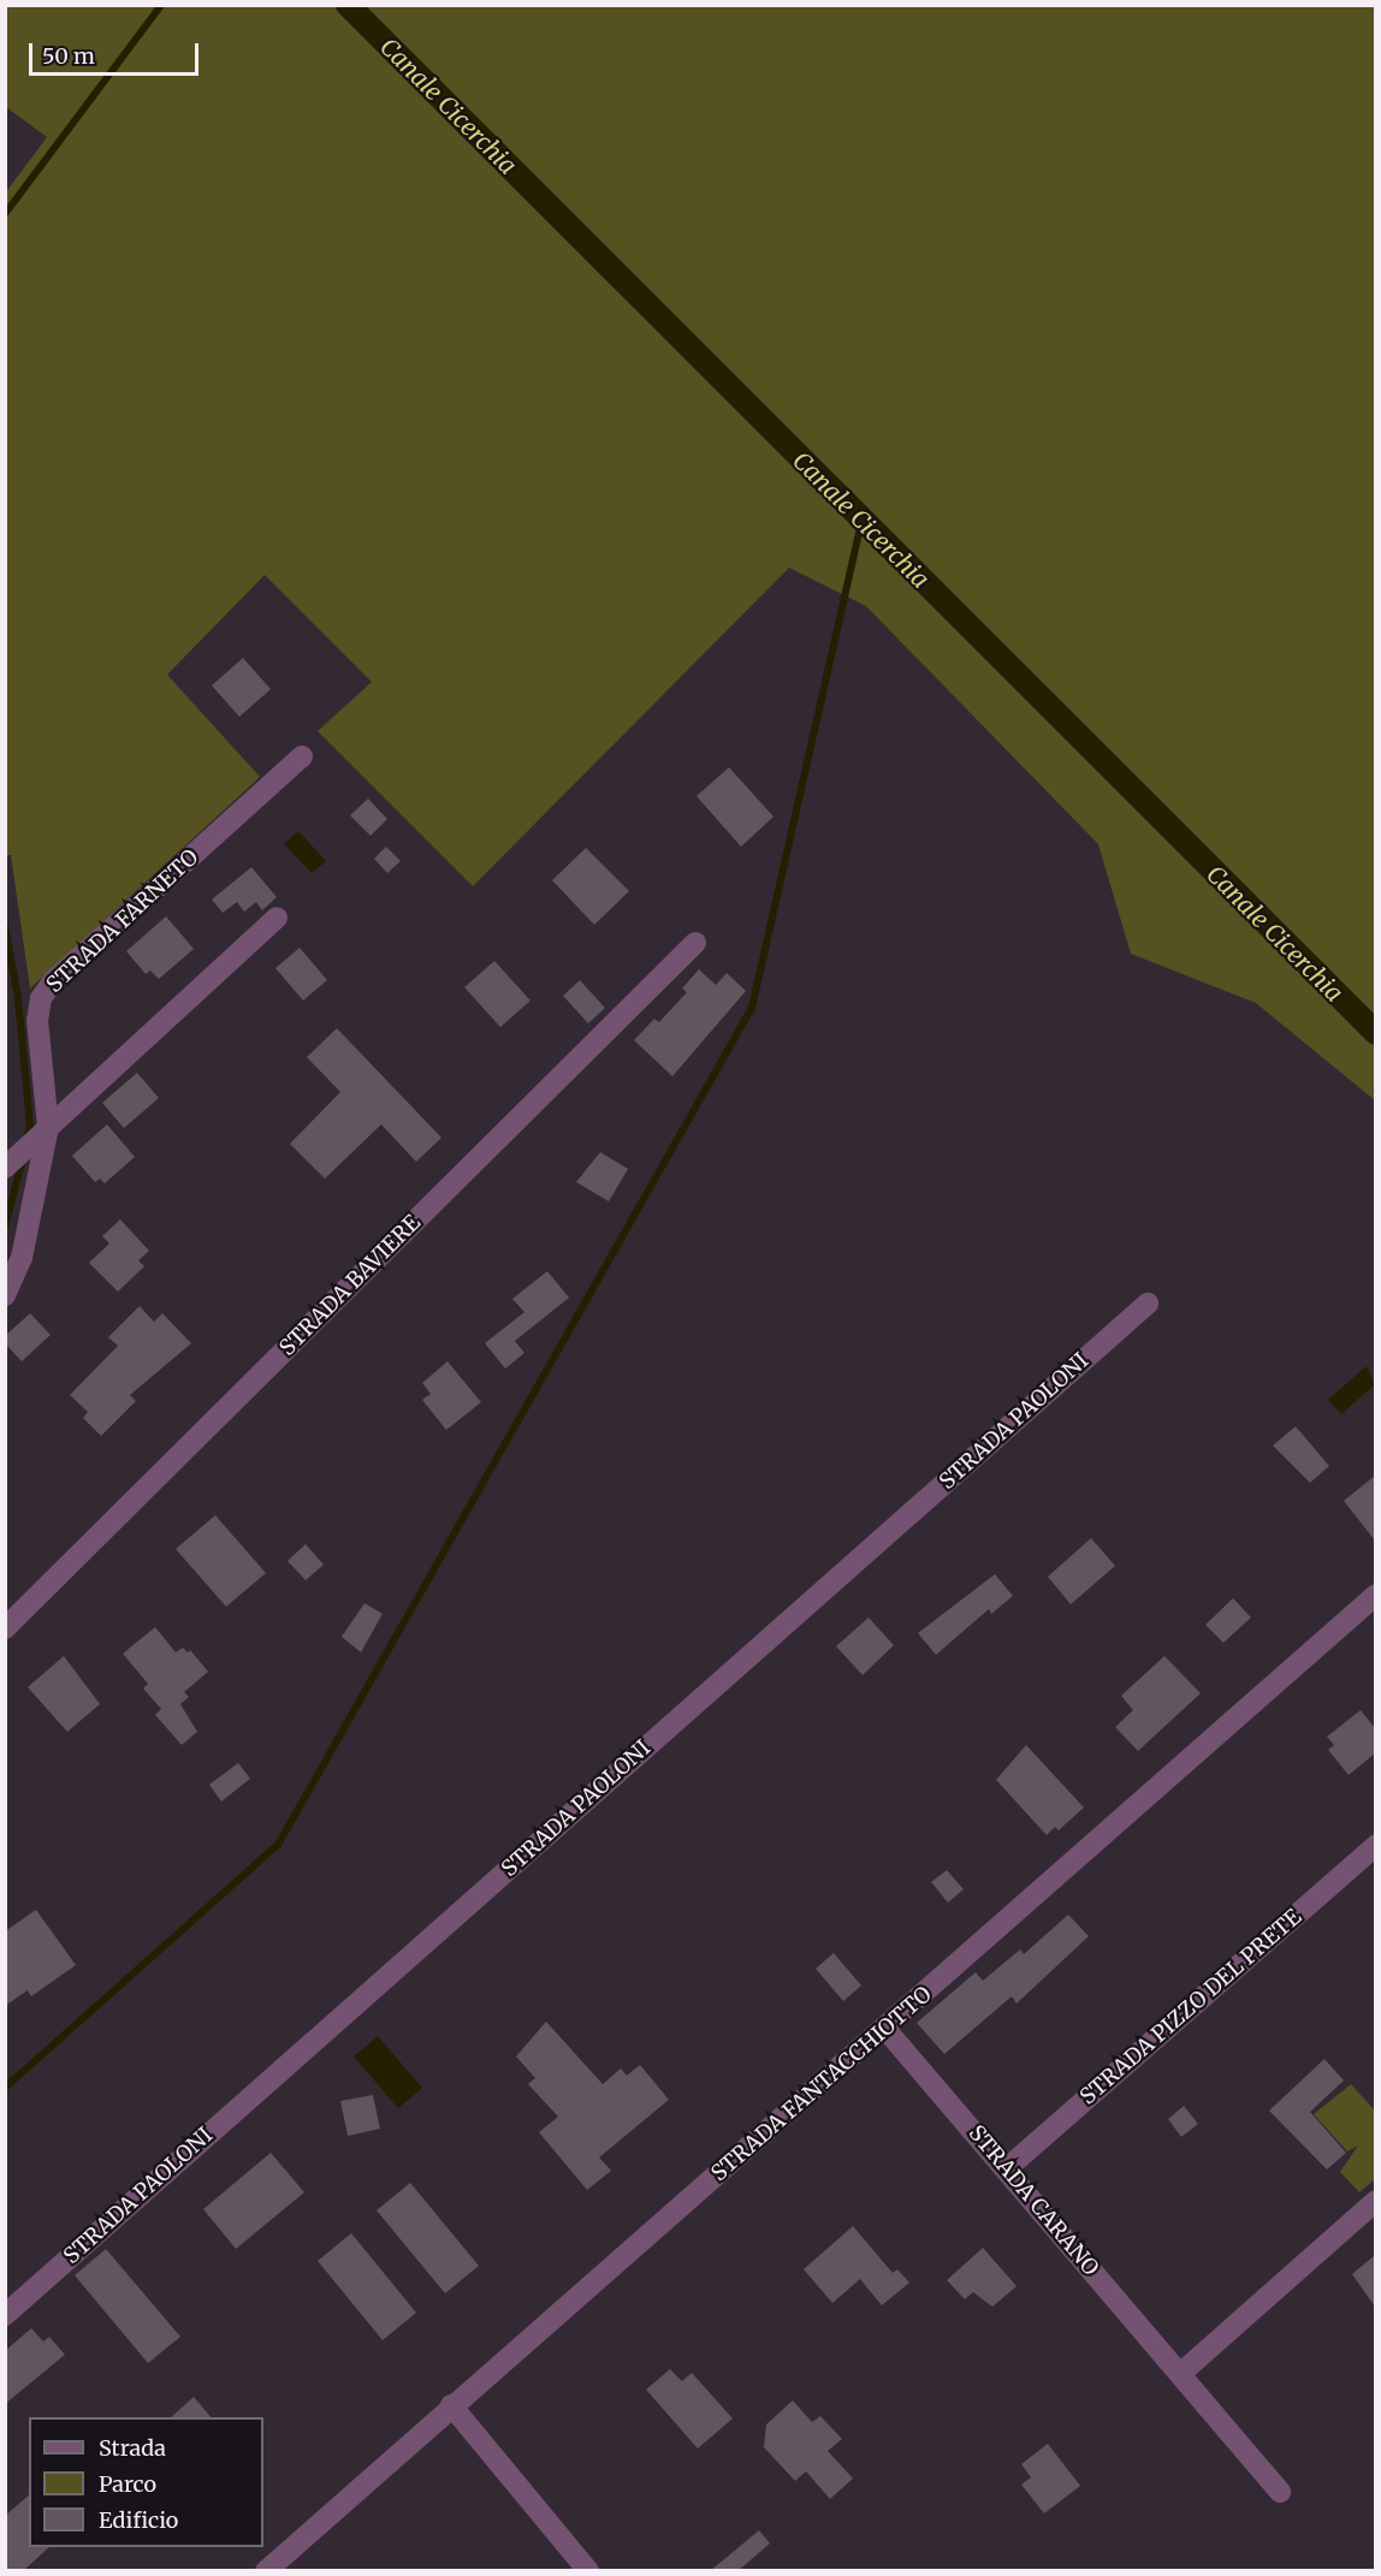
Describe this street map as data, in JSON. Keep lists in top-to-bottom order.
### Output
{
  "streets": {
    "street": [
      "STRADA FARNETO",
      "STRADA BAVIERE",
      "STRADA PAOLONI",
      "STRADA PIZZO DEL PRETE",
      "STRADA FANTACCHIOTTO",
      "STRADA CARANO"
    ]
  },
  "crossings": [
    ["STRADA PIZZO DEL PRETE", "STRADA CARANO"],
    ["STRADA FANTACCHIOTTO", "STRADA CARANO"]
  ],
  "water": ["Canale Cicerchia"],
  "legend": ["Strada", "Parco", "Edificio"],
  "scale_bar": "50 m"
}
